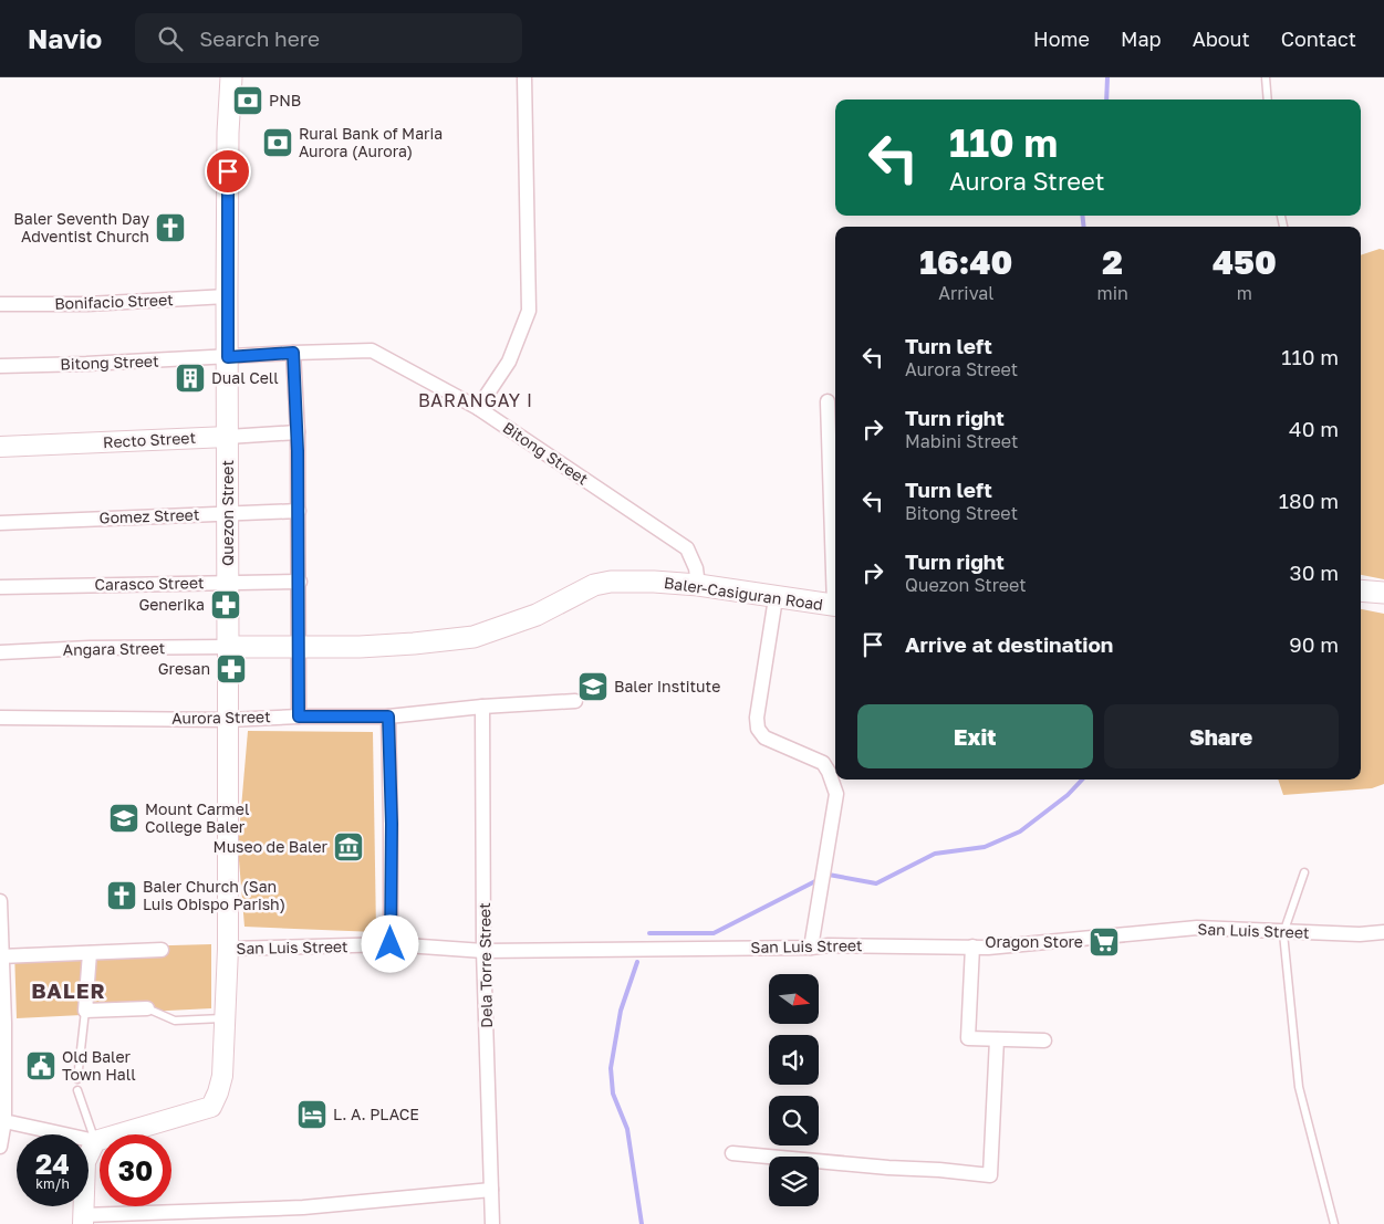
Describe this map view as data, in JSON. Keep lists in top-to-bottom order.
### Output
{
  "streets": {
    "main road": ["Quezon Street", "Baler-Casiguran Road"],
    "street": [
      "Bonifacio Street",
      "Bitong Street",
      "Recto Street",
      "Gomez Street",
      "Carasco Street",
      "Angara Street",
      "Aurora Street",
      "San Luis Street",
      "Dela Torre Street"
    ]
  },
  "crossings": [
    ["Bonifacio Street", "Quezon Street"],
    ["Bitong Street", "Quezon Street"],
    ["Bitong Street", "Baler-Casiguran Road"],
    ["Recto Street", "Quezon Street"],
    ["Quezon Street", "Gomez Street"],
    ["Quezon Street", "Carasco Street"],
    ["Quezon Street", "Baler-Casiguran Road"],
    ["Quezon Street", "Angara Street"],
    ["Quezon Street", "Aurora Street"],
    ["Quezon Street", "San Luis Street"],
    ["Baler-Casiguran Road", "Angara Street"],
    ["Aurora Street", "Dela Torre Street"],
    ["San Luis Street", "Dela Torre Street"]
  ],
  "districts": ["BARANGAY I", "BALER"],
  "places": {
    "bank": ["PNB", "Rural Bank of Maria Aurora (Aurora)"],
    "church": ["Baler Seventh Day Adventist Church", "Baler Church (San Luis Obispo Parish)"],
    "building": ["Dual Cell"],
    "pharmacy": ["Generika", "Gresan"],
    "school or university": ["Baler Institute", "Mount Carmel College Baler"],
    "museum": ["Museo de Baler"],
    "supermarket": ["Oragon Store"],
    "public building": ["Old Baler Town Hall"],
    "hotel": ["L. A. PLACE"]
  },
  "north": "right",
  "page": {
    "header": "Navio",
    "search": "Search here",
    "nav": [
      "Home",
      "Map",
      "About",
      "Contact"
    ],
    "turn": ["110 m", "Aurora Street"],
    "eta": [
      "16:40",
      "Arrival",
      "2",
      "min",
      "450",
      "m"
    ],
    "list": [
      {
        "name": "Turn left",
        "note": "Aurora Street",
        "value": "110 m"
      },
      {
        "name": "Turn right",
        "note": "Mabini Street",
        "value": "40 m"
      },
      {
        "name": "Turn left",
        "note": "Bitong Street",
        "value": "180 m"
      },
      {
        "name": "Turn right",
        "note": "Quezon Street",
        "value": "30 m"
      },
      {
        "name": "Arrive at destination",
        "value": "90 m"
      }
    ],
    "buttons": ["Exit", "Share"],
    "speed": "24 km/h",
    "limit": "30"
  }
}
